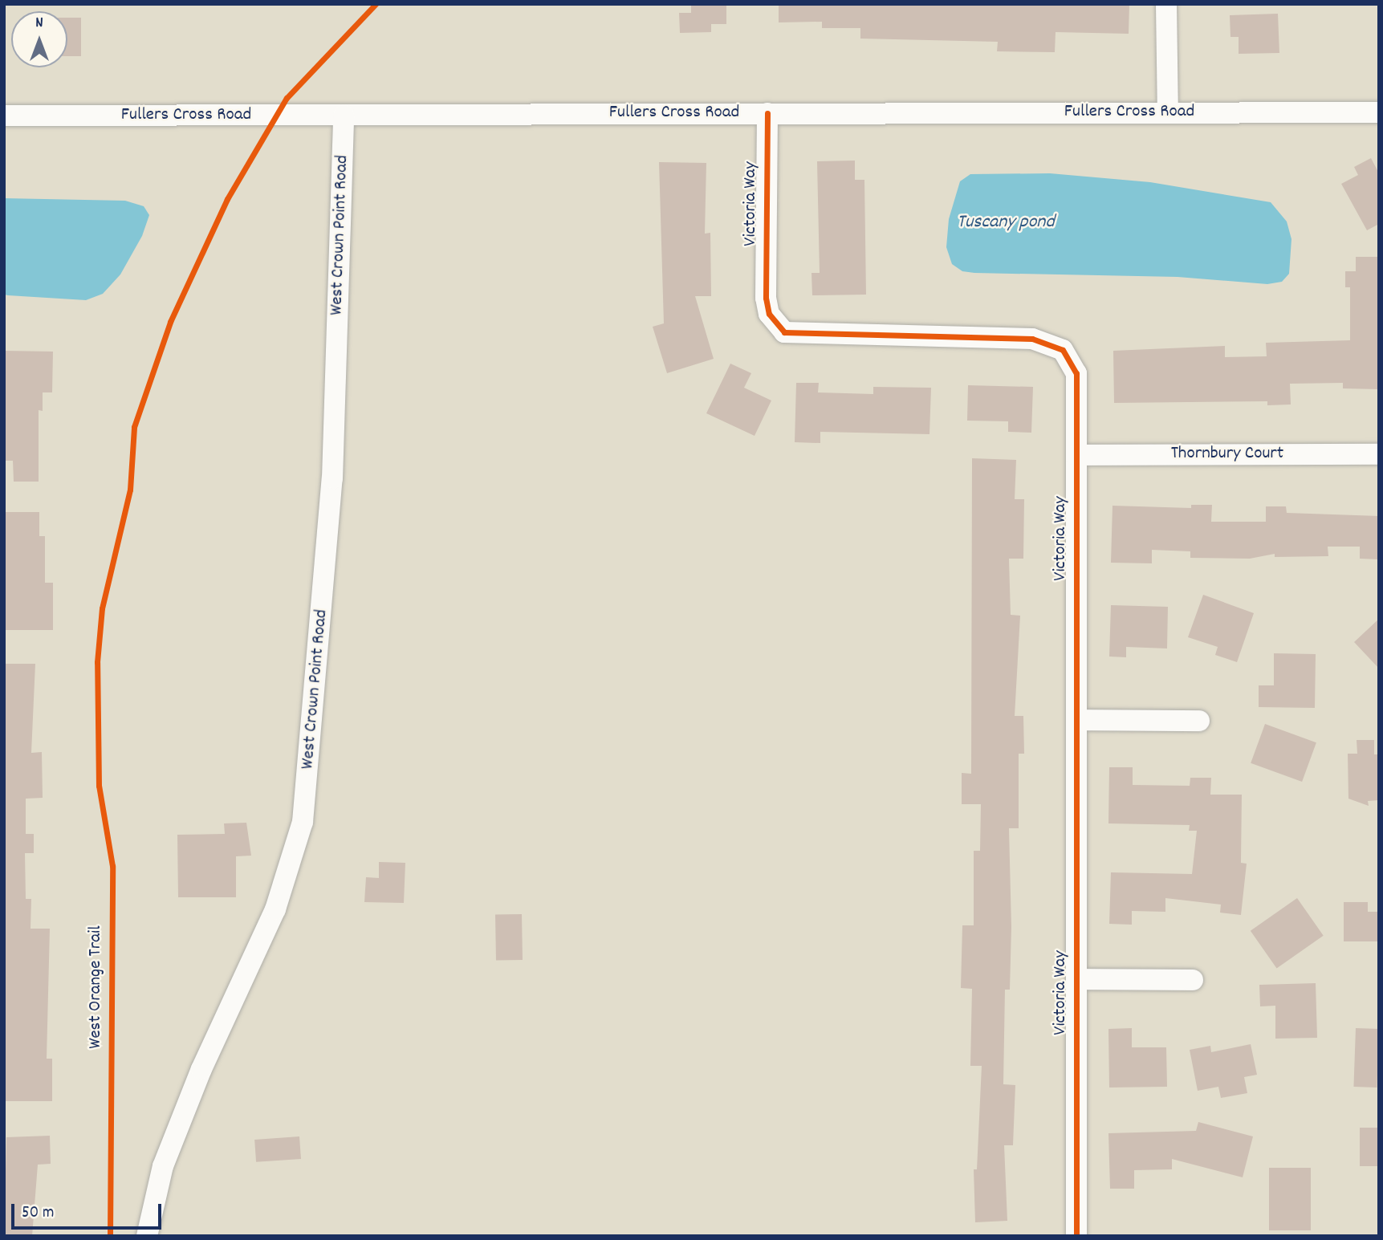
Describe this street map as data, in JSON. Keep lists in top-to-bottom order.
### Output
{
  "streets": {
    "street": [
      "Fullers Cross Road",
      "Victoria Way",
      "West Crown Point Road",
      "Thornbury Court"
    ],
    "cycle path": ["West Orange Trail"]
  },
  "crossings": [
    ["Fullers Cross Road", "Victoria Way"],
    ["Fullers Cross Road", "West Crown Point Road"],
    ["Victoria Way", "Thornbury Court"]
  ],
  "water": ["Tuscany pond"],
  "scale_bar": "50 m",
  "north": "top"
}
